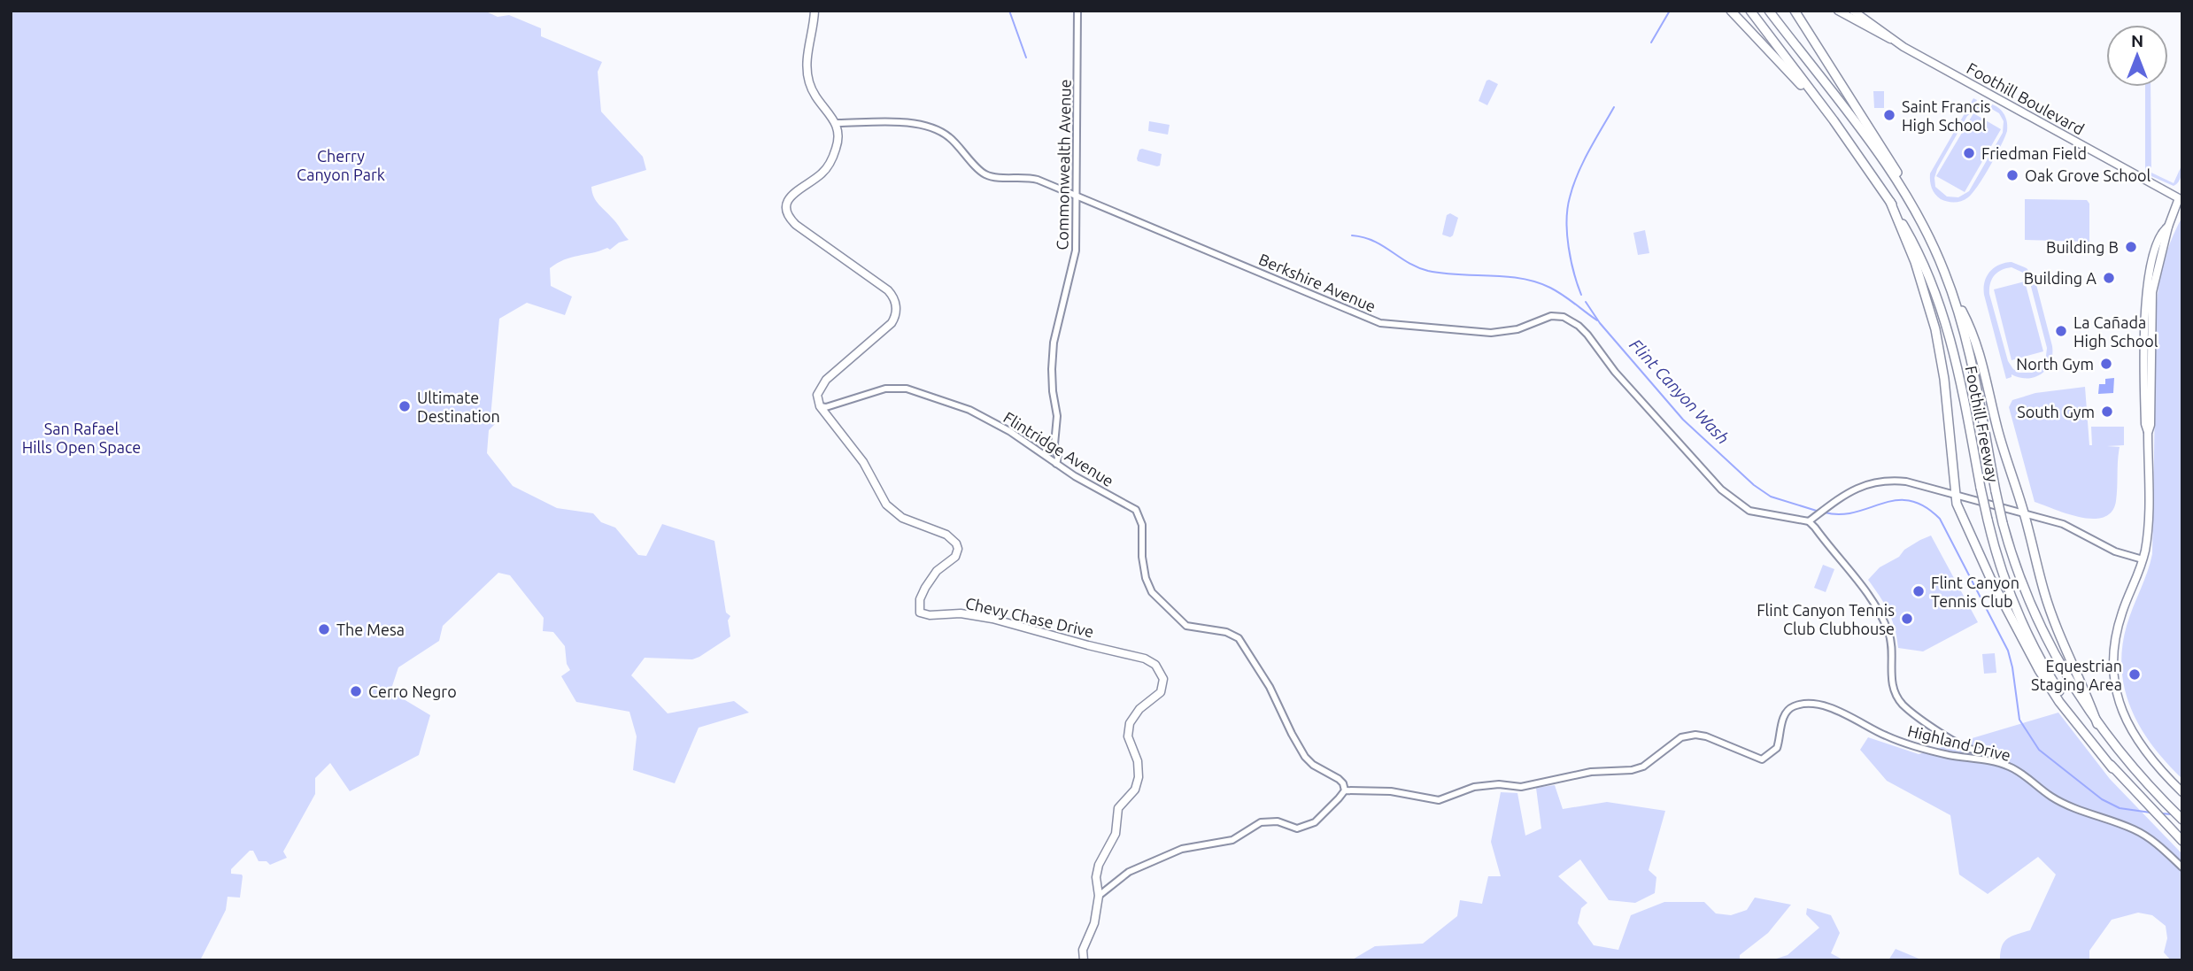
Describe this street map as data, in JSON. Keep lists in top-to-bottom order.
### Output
{
  "streets": {
    "highway": ["Foothill Freeway"],
    "main road": ["Foothill Boulevard", "Chevy Chase Drive"],
    "street": [
      "Commonwealth Avenue",
      "Berkshire Avenue",
      "Flintridge Avenue",
      "Highland Drive"
    ]
  },
  "crossings": [
    ["Commonwealth Avenue", "Berkshire Avenue"],
    ["Commonwealth Avenue", "Flintridge Avenue"],
    ["Flintridge Avenue", "Chevy Chase Drive"],
    ["Flintridge Avenue", "Highland Drive"]
  ],
  "water": ["Flint Canyon Wash"],
  "parks": ["Cherry Canyon Park", "San Rafael Hills Open Space"],
  "places": [
    "Saint Francis High School",
    "Friedman Field",
    "Oak Grove School",
    "Building B",
    "Building A",
    "La Cañada High School",
    "North Gym",
    "Ultimate Destination",
    "South Gym",
    "Flint Canyon Tennis Club",
    "Flint Canyon Tennis Club Clubhouse",
    "The Mesa",
    "Equestrian Staging Area",
    "Cerro Negro"
  ],
  "north": "top"
}
